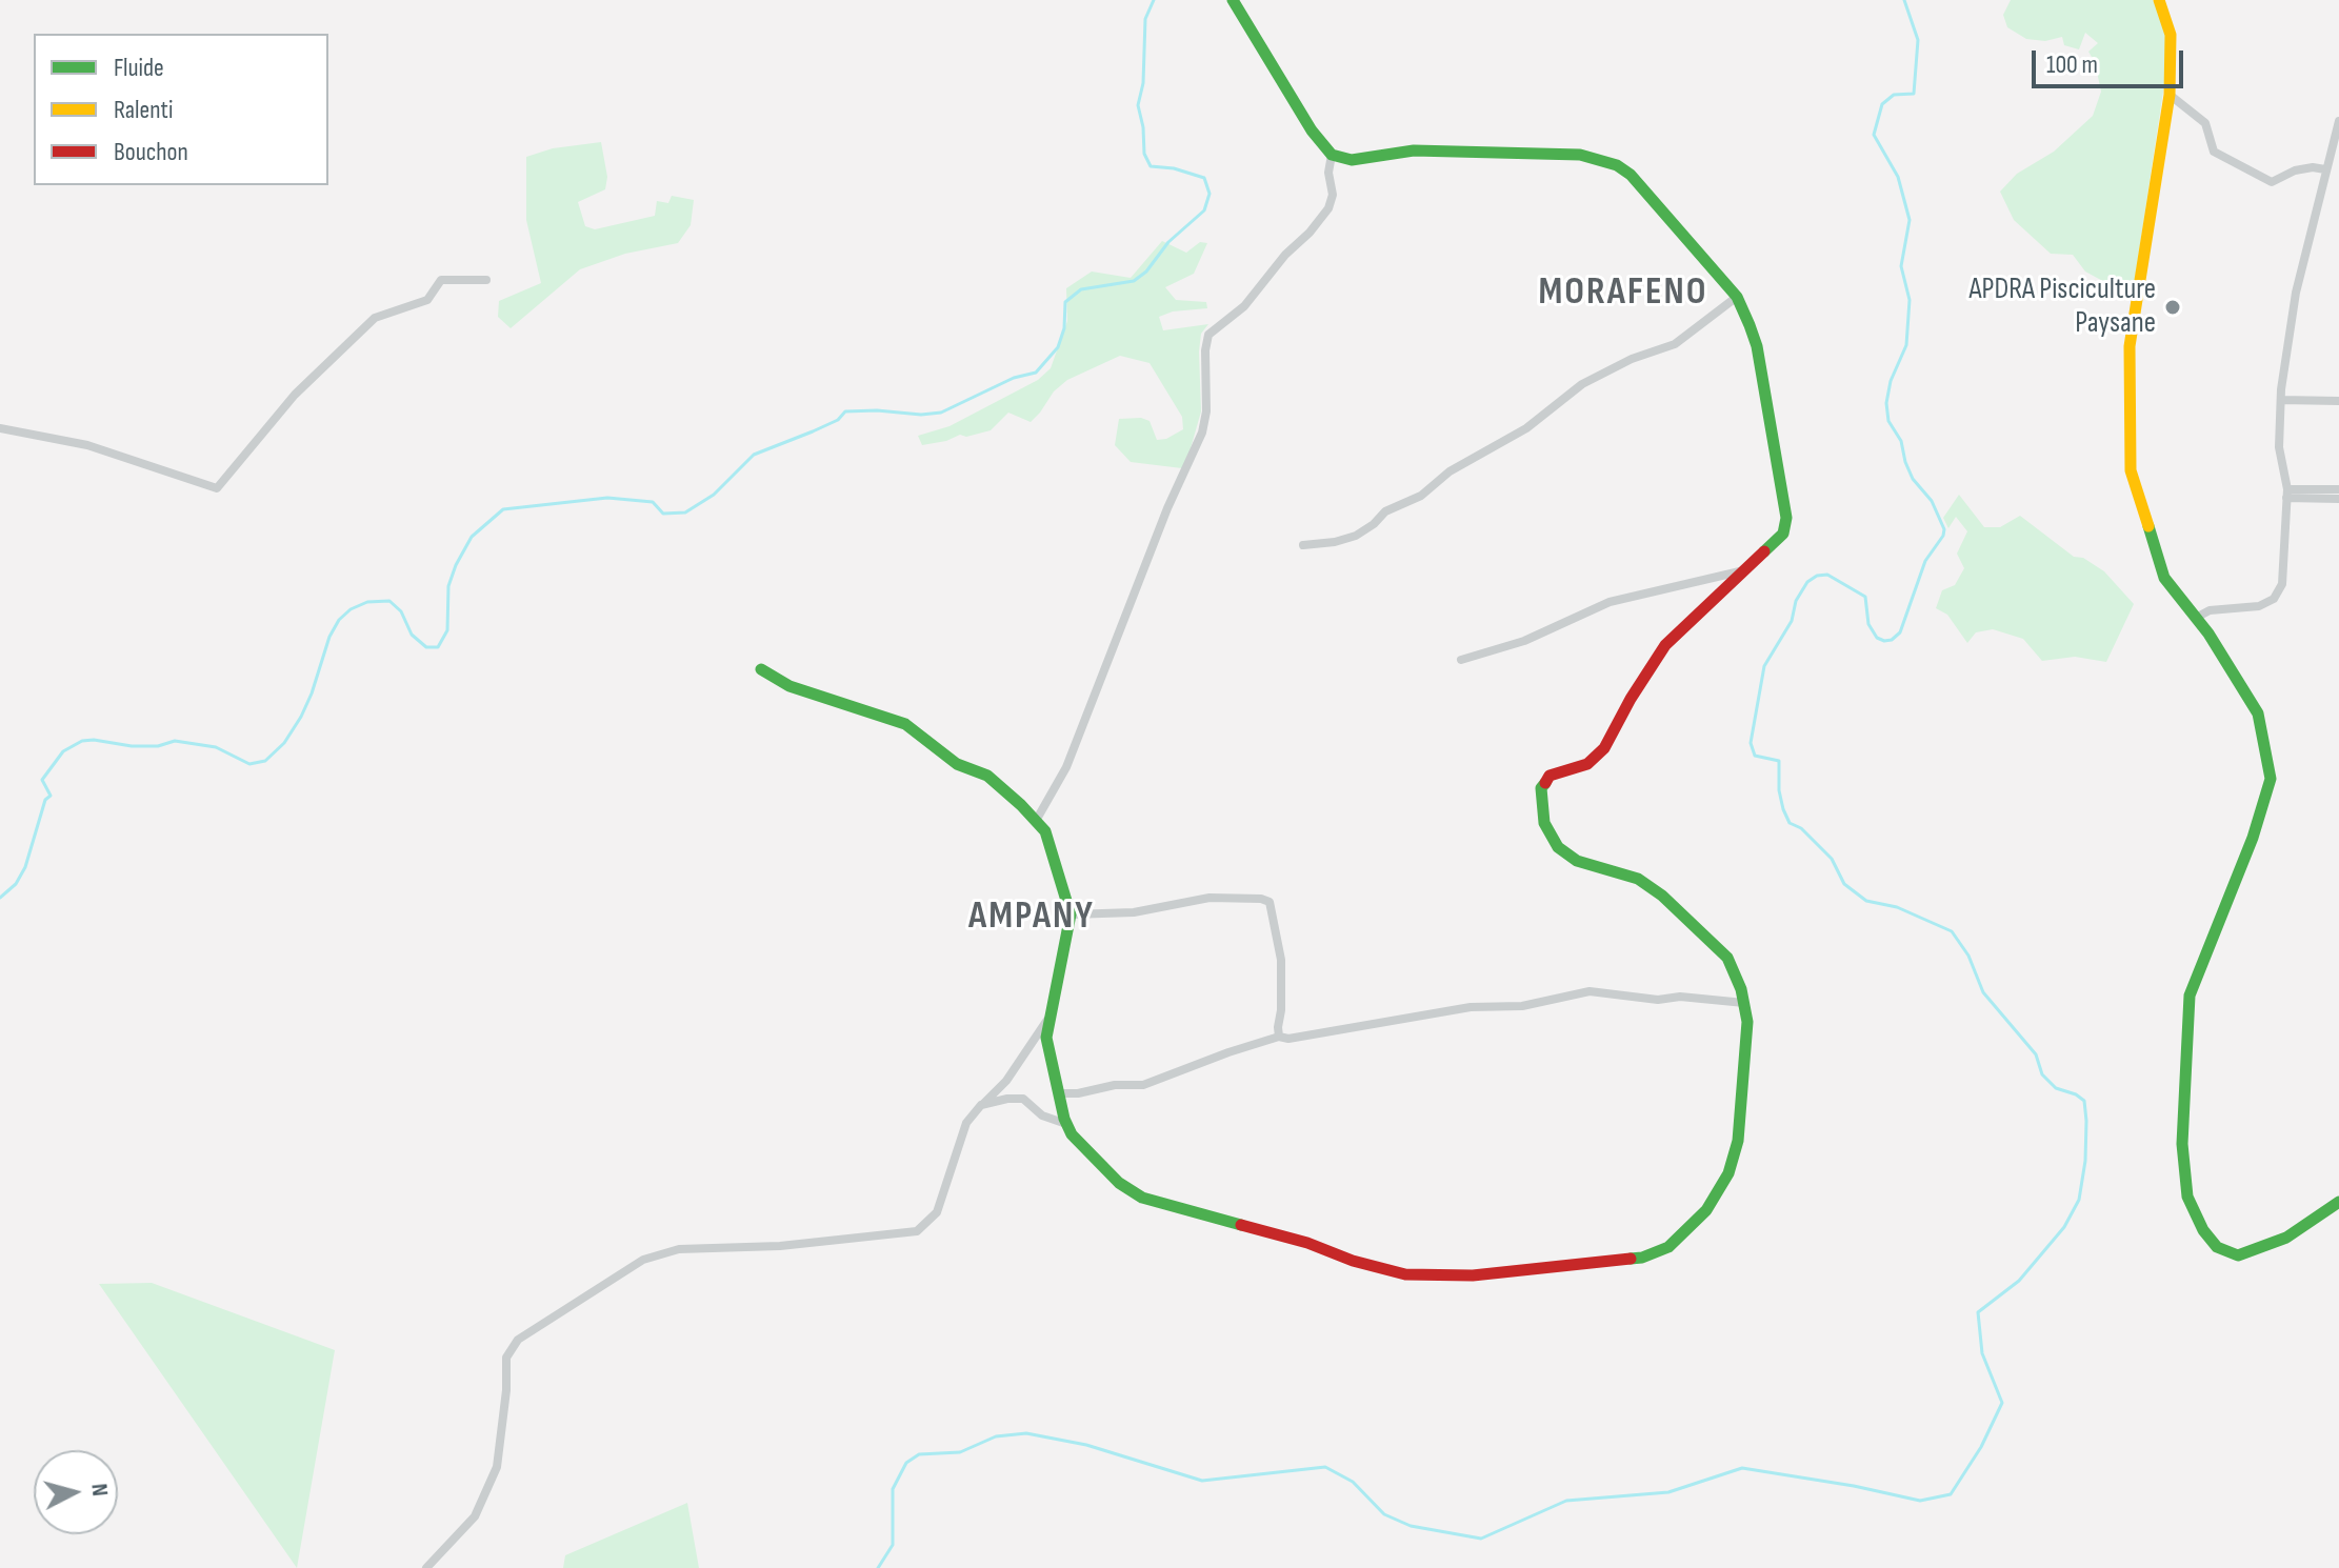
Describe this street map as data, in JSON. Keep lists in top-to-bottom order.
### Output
{
  "districts": ["MORAFENO", "AMPANY"],
  "places": ["APDRA Pisciculture Paysane"],
  "legend": ["Fluide", "Ralenti", "Bouchon"],
  "scale_bar": "100 m",
  "north": "right"
}
